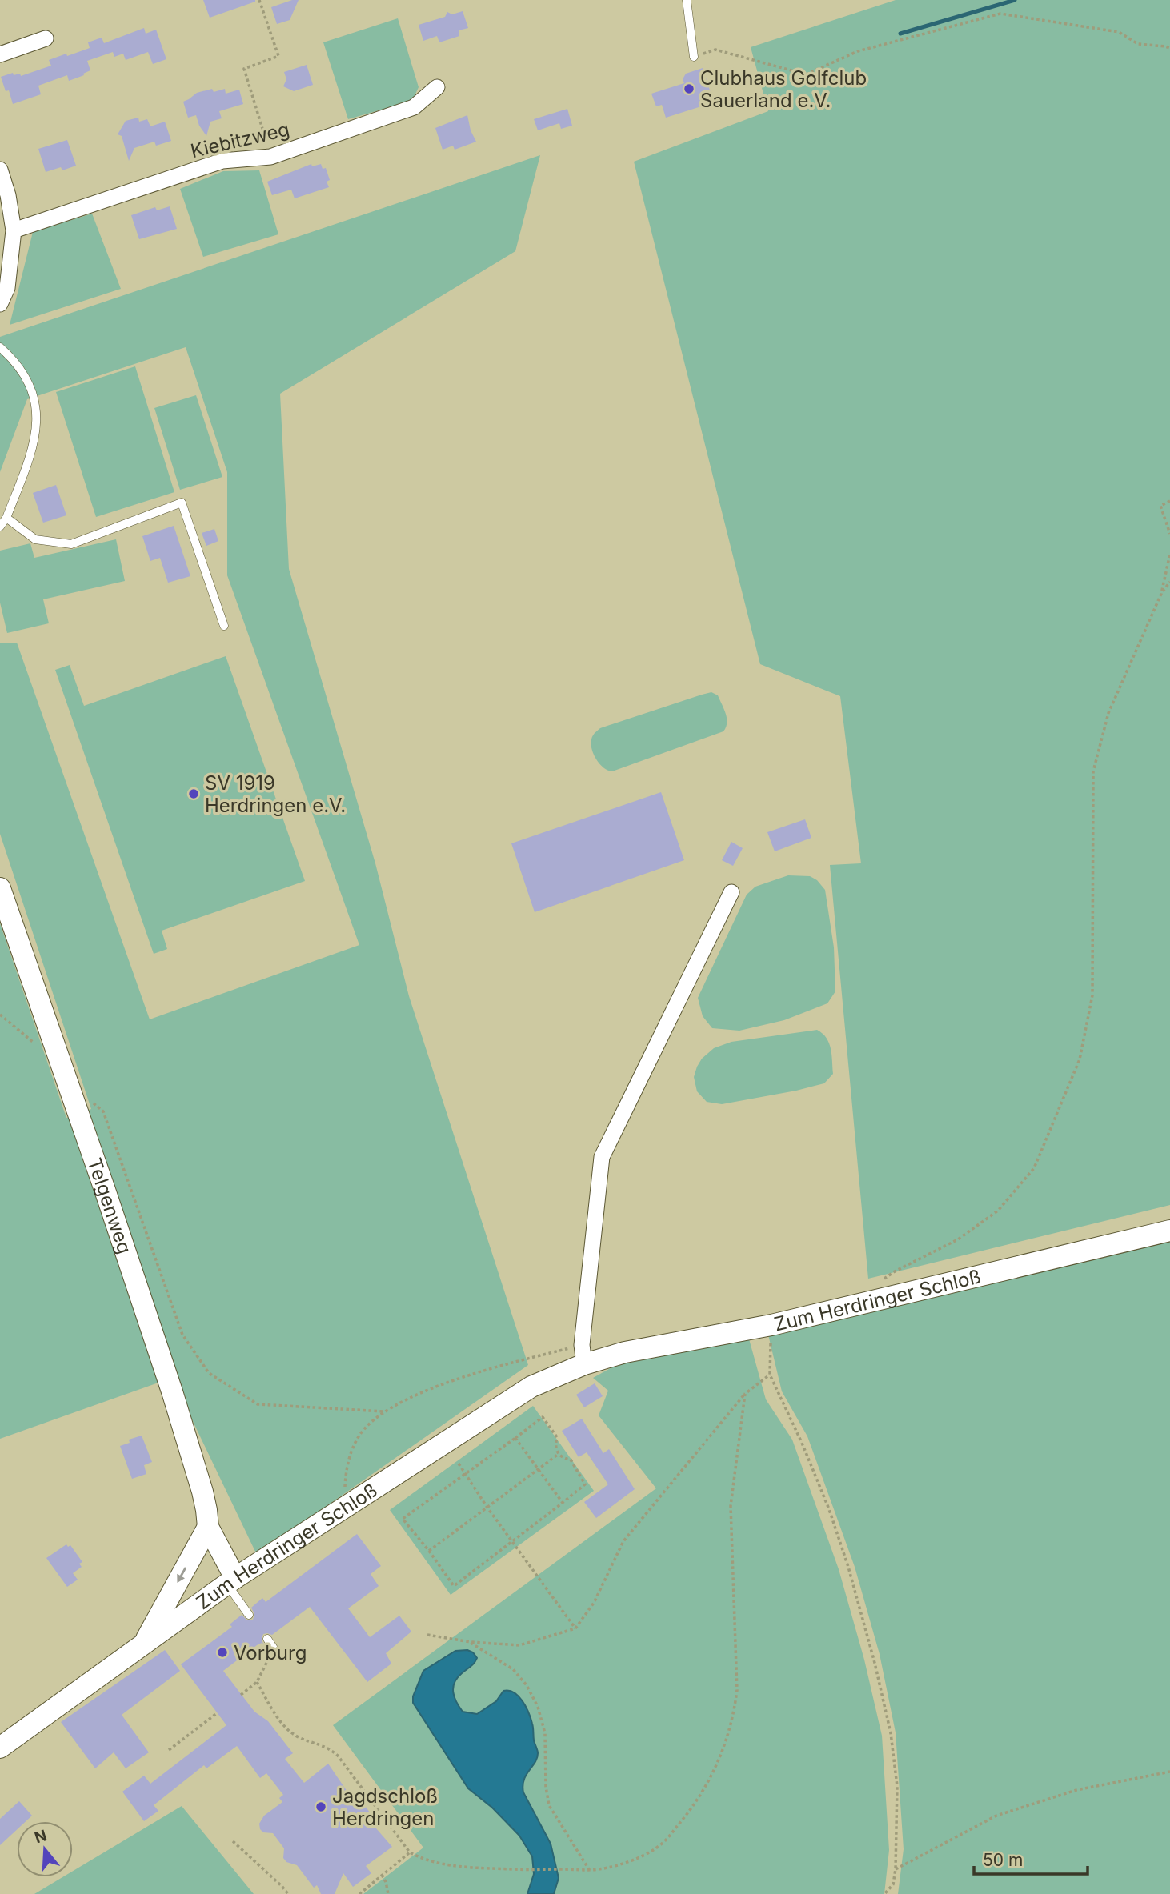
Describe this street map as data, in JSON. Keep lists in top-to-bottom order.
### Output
{
  "streets": {
    "street": ["Kiebitzweg", "Telgenweg", "Zum Herdringer Schloß"]
  },
  "crossings": [
    ["Telgenweg", "Zum Herdringer Schloß"]
  ],
  "places": [
    "Clubhaus Golfclub Sauerland e.V.",
    "SV 1919 Herdringen e.V.",
    "Vorburg",
    "Jagdschloß Herdringen"
  ],
  "scale_bar": "50 m",
  "north": "top"
}
